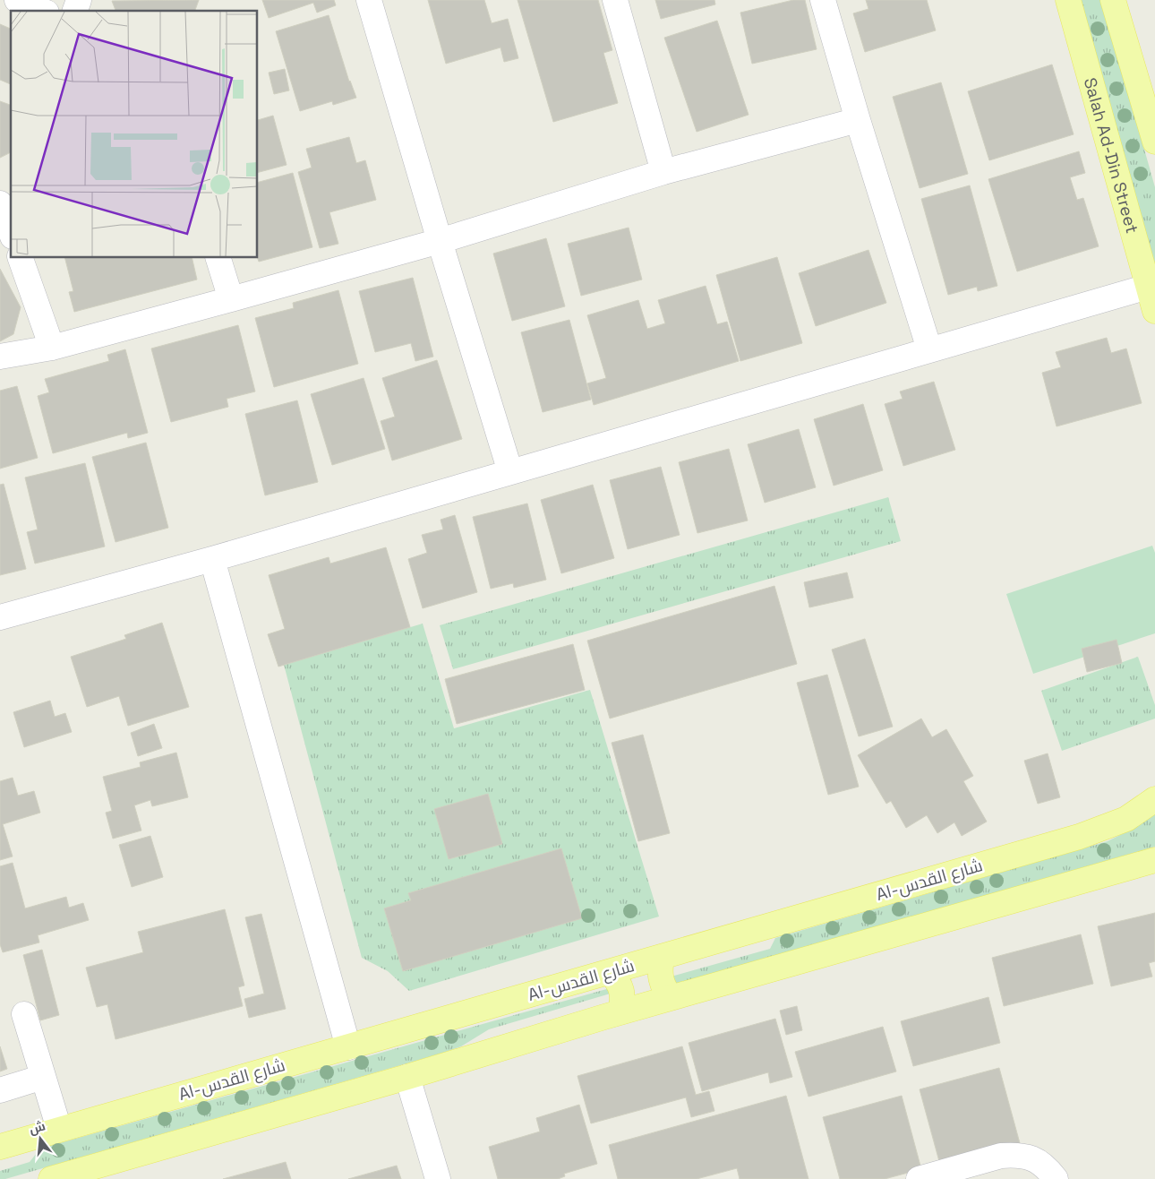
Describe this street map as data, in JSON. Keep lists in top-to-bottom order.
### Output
{
  "streets": {
    "main road": ["Salah Ad-Din Street", "Al-شارع القدس"]
  },
  "north": "top"
}
